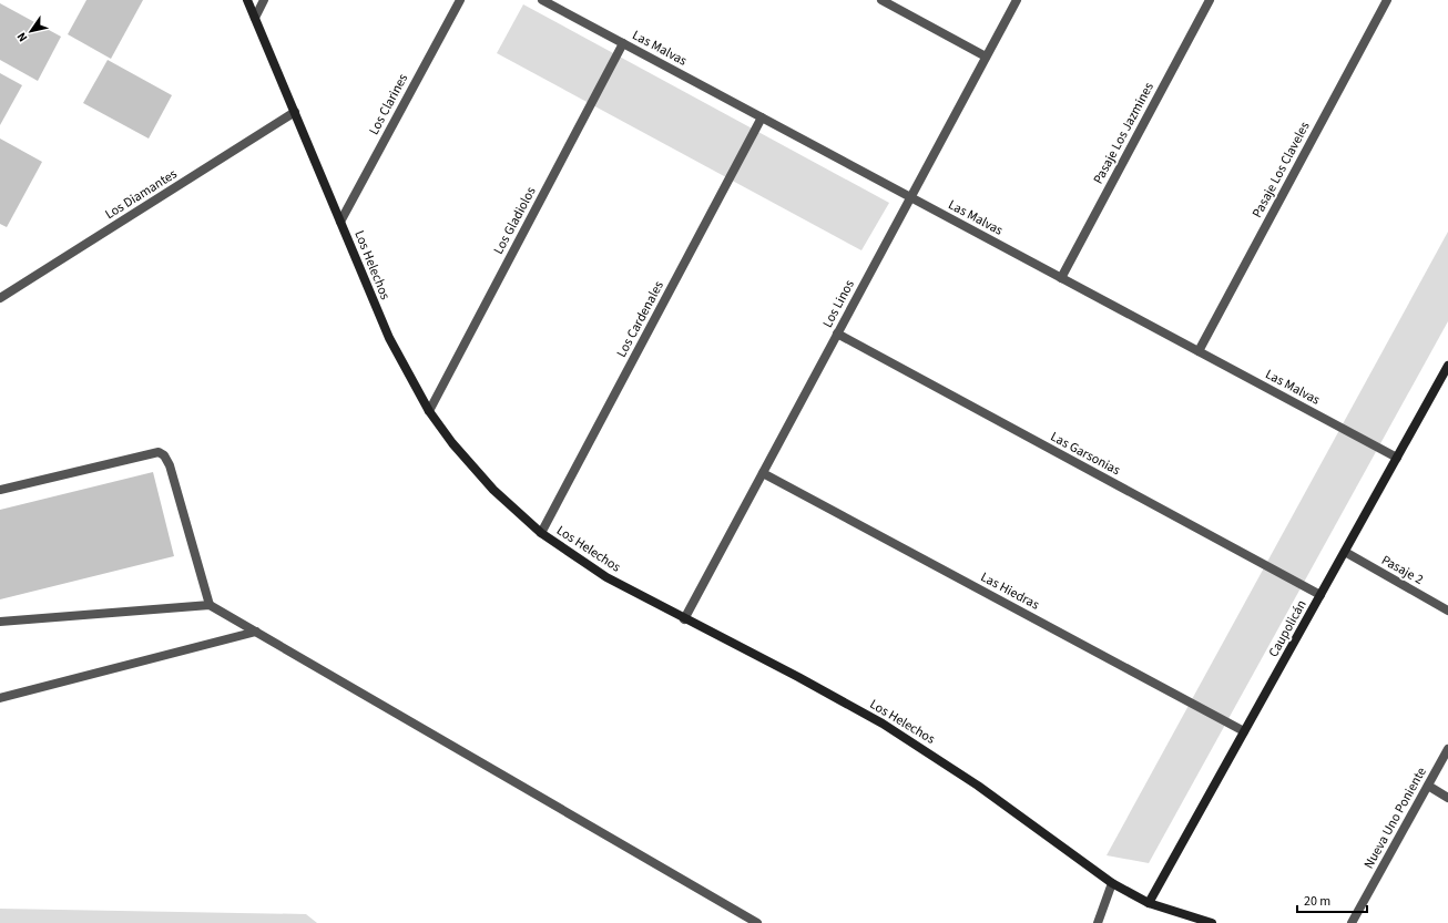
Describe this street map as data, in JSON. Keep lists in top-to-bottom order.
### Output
{
  "streets": {
    "street": [
      "Las Malvas",
      "Los Clarines",
      "Pasaje Los Jazmines",
      "Pasaje Los Claveles",
      "Los Diamantes",
      "Los Gladiolos",
      "Los Helechos",
      "Los Linos",
      "Los Cardenales",
      "Las Garsonias",
      "Pasaje 2",
      "Las Hiedras",
      "Caupolicán",
      "Nueva Uno Poniente"
    ]
  },
  "crossings": [
    ["Las Malvas", "Pasaje Los Jazmines"],
    ["Las Malvas", "Pasaje Los Claveles"],
    ["Las Malvas", "Los Gladiolos"],
    ["Las Malvas", "Los Linos"],
    ["Las Malvas", "Los Cardenales"],
    ["Las Malvas", "Caupolicán"],
    ["Los Clarines", "Los Helechos"],
    ["Los Diamantes", "Los Helechos"],
    ["Los Gladiolos", "Los Helechos"],
    ["Los Helechos", "Los Linos"],
    ["Los Helechos", "Los Cardenales"],
    ["Los Helechos", "Caupolicán"],
    ["Los Linos", "Las Garsonias"],
    ["Los Linos", "Las Hiedras"],
    ["Las Garsonias", "Caupolicán"],
    ["Pasaje 2", "Caupolicán"],
    ["Las Hiedras", "Caupolicán"]
  ],
  "scale_bar": "20 m",
  "north": "bottom left"
}
